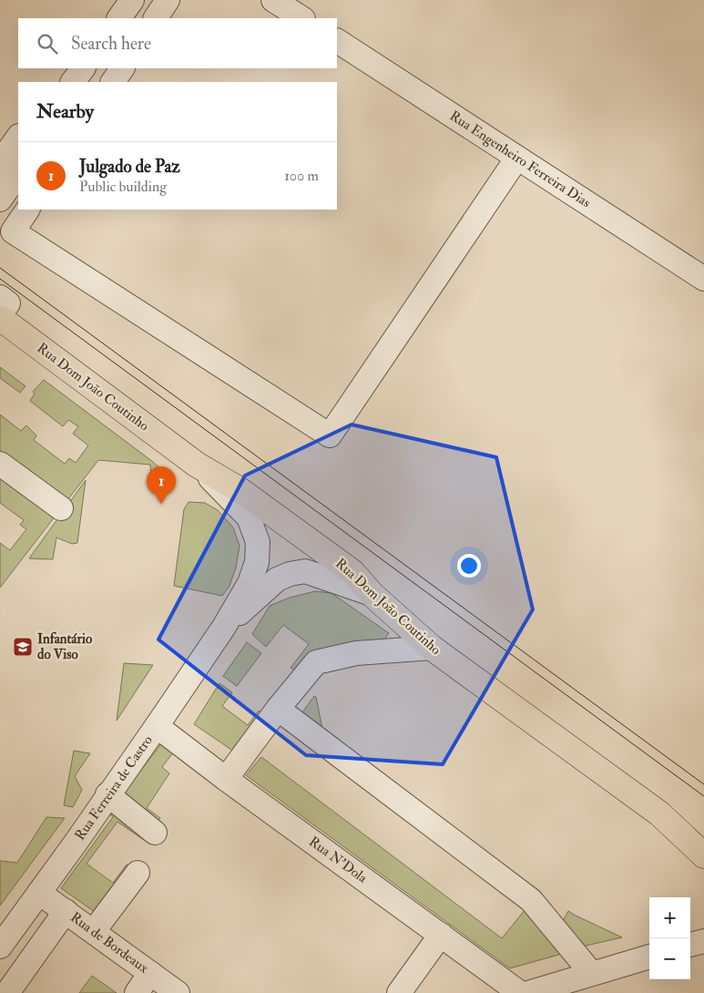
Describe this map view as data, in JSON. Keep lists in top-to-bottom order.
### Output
{
  "streets": {
    "main road": ["Rua Dom João Coutinho"],
    "street": [
      "Rua Engenheiro Ferreira Dias",
      "Rua Ferreira de Castro",
      "Rua N'Dola",
      "Rua de Bordeaux"
    ]
  },
  "crossings": [
    ["Rua Dom João Coutinho", "Rua Ferreira de Castro"],
    ["Rua Ferreira de Castro", "Rua N'Dola"],
    ["Rua Ferreira de Castro", "Rua de Bordeaux"]
  ],
  "places": {
    "school or university": ["Infantário do Viso"]
  },
  "page": {
    "search": "Search here",
    "heading": "Nearby",
    "list": [
      {
        "mark": "1",
        "name": "Julgado de Paz",
        "note": "Public building",
        "value": "100 m"
      }
    ],
    "pins": "1",
    "map_buttons": ["+", "−"]
  }
}
